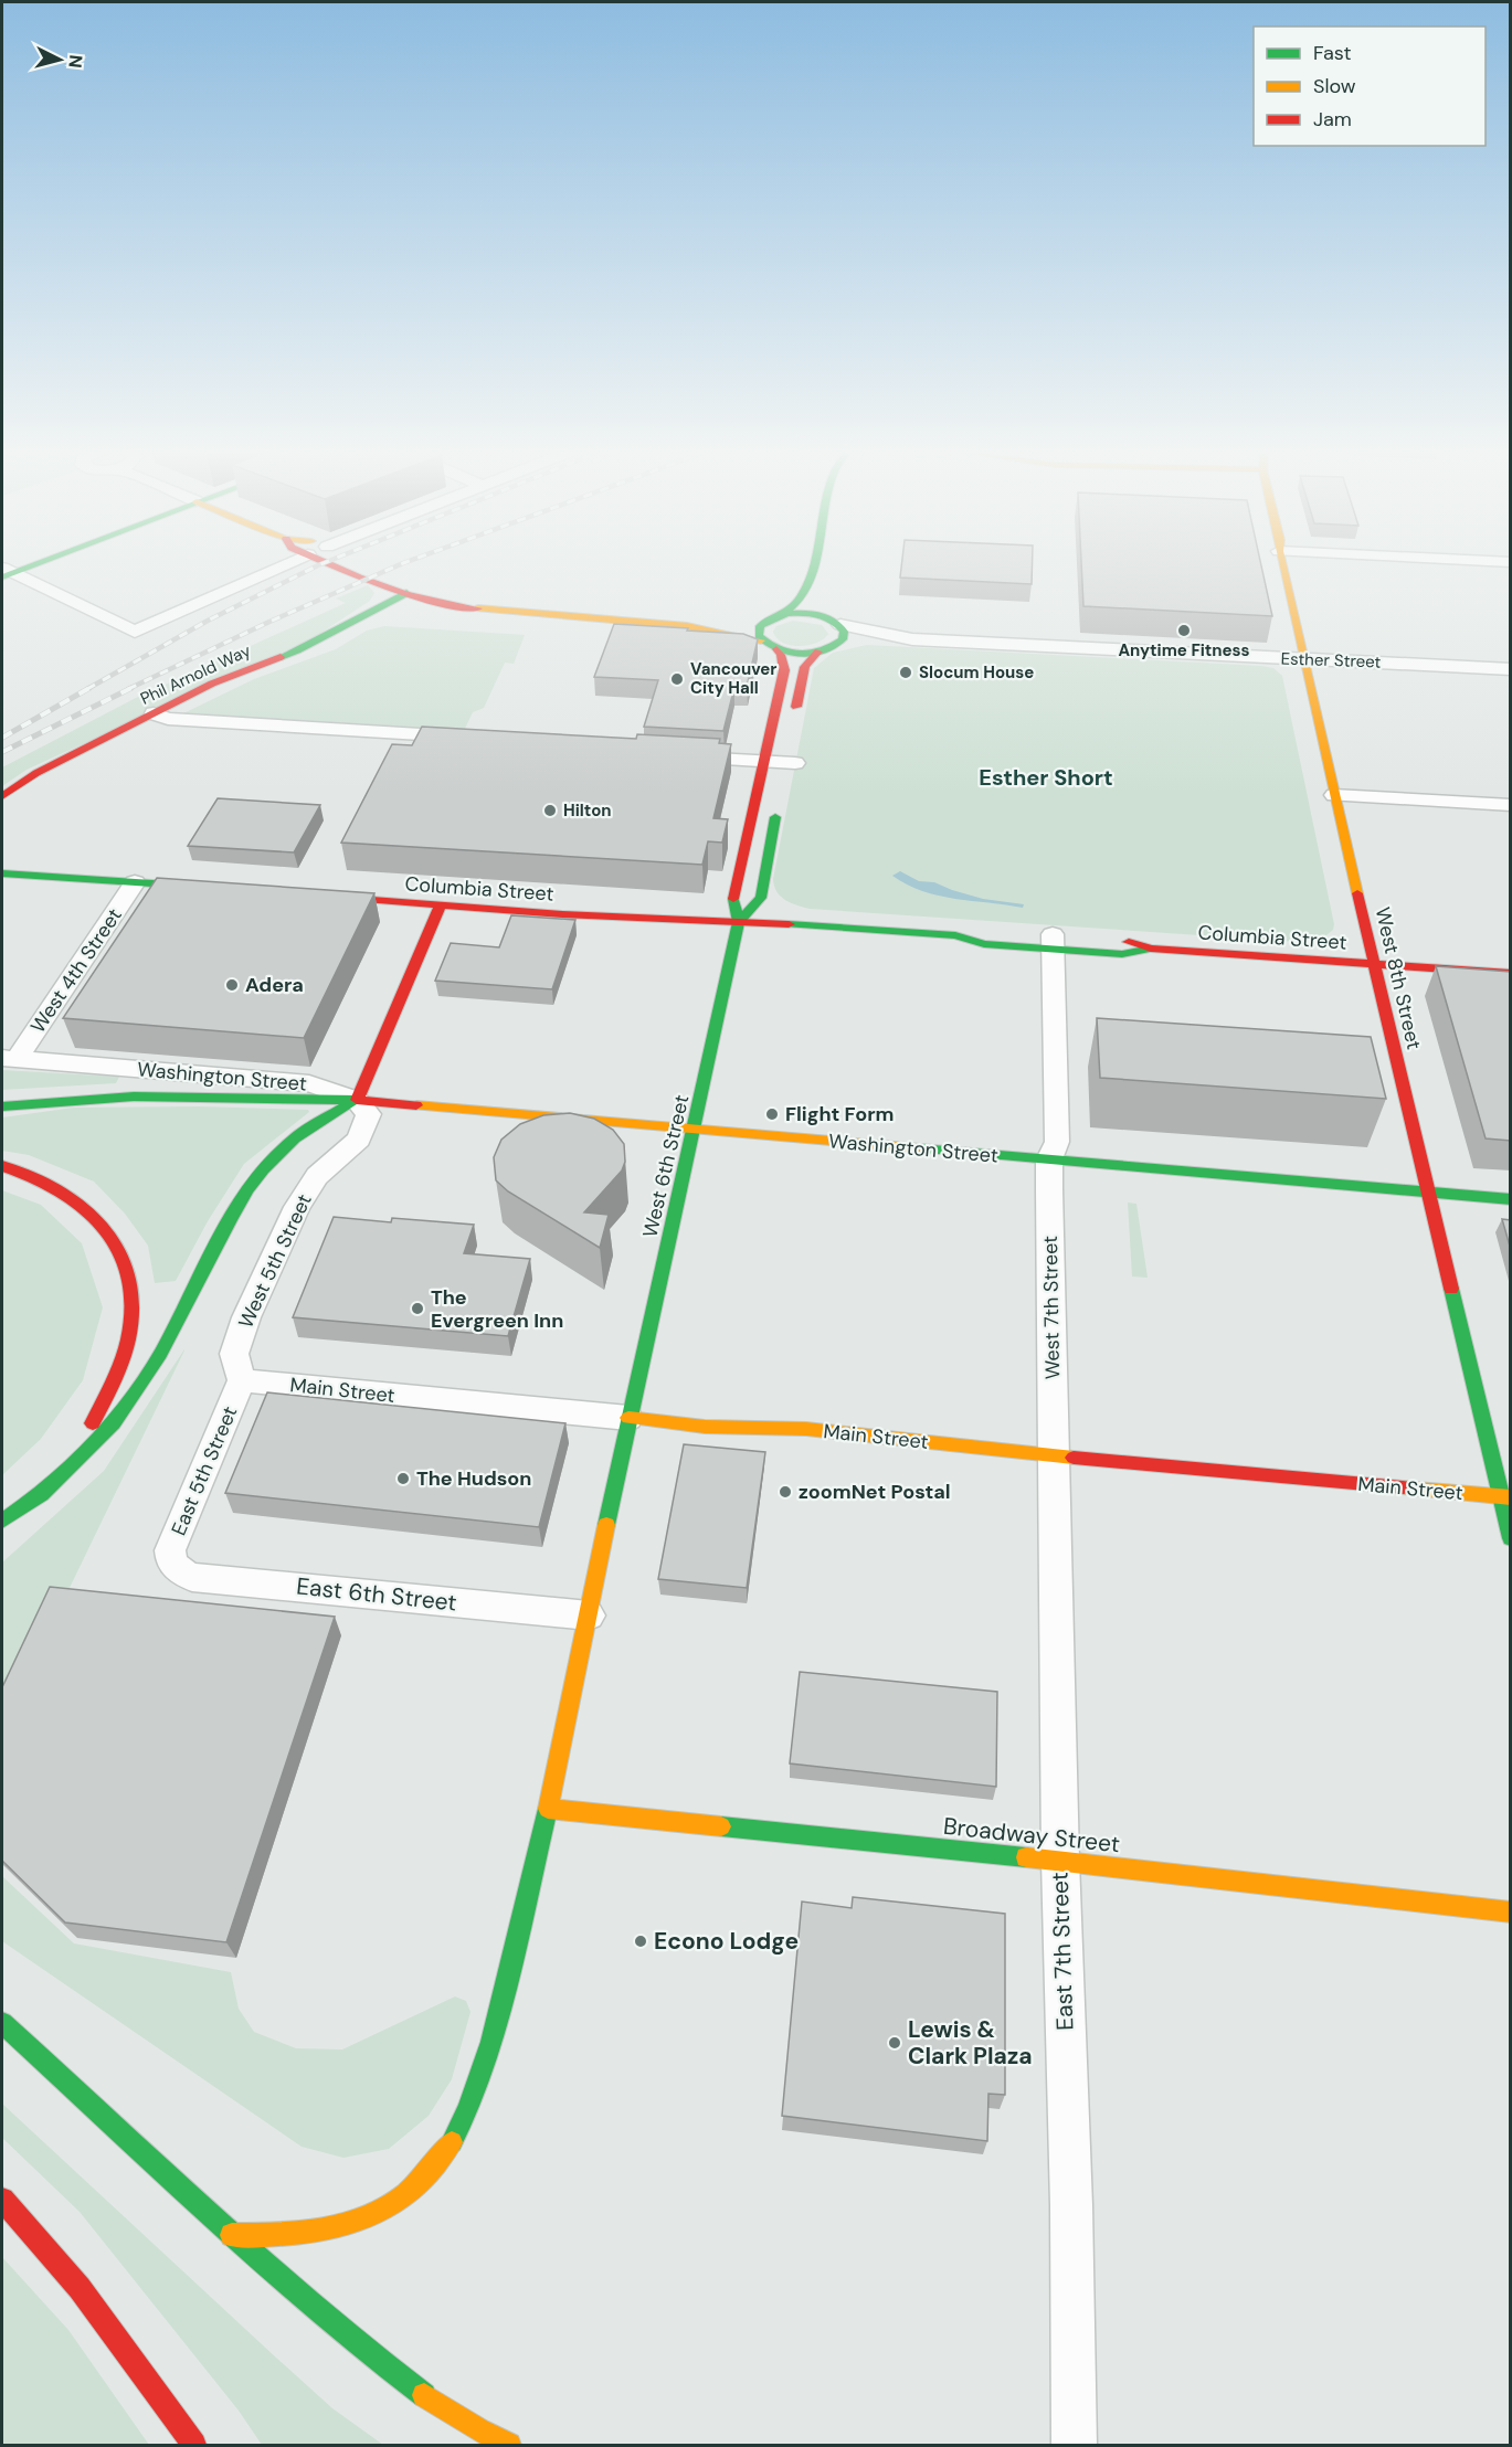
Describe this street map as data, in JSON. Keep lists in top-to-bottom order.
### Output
{
  "streets": {
    "main road": [
      "Phil Arnold Way",
      "Columbia Street",
      "West 8th Street",
      "Washington Street",
      "West 6th Street",
      "Main Street",
      "Broadway Street"
    ],
    "street": [
      "Esther Street",
      "West 4th Street",
      "West 5th Street",
      "West 7th Street",
      "East 5th Street",
      "East 6th Street",
      "East 7th Street"
    ]
  },
  "crossings": [
    ["Esther Street", "West 8th Street"],
    ["Columbia Street", "West 8th Street"],
    ["Columbia Street", "West 6th Street"],
    ["Columbia Street", "West 7th Street"],
    ["West 4th Street", "Washington Street"],
    ["West 8th Street", "Washington Street"],
    ["West 8th Street", "Main Street"],
    ["Washington Street", "West 6th Street"],
    ["Washington Street", "West 5th Street"],
    ["Washington Street", "West 7th Street"],
    ["West 6th Street", "Main Street"],
    ["West 5th Street", "Main Street"],
    ["West 5th Street", "East 5th Street"],
    ["West 7th Street", "Main Street"],
    ["West 7th Street", "East 7th Street"],
    ["Main Street", "East 5th Street"],
    ["Main Street", "East 7th Street"],
    ["East 5th Street", "East 6th Street"],
    ["Broadway Street", "East 7th Street"]
  ],
  "districts": ["Esther Short"],
  "places": [
    "Anytime Fitness",
    "Slocum House",
    "Vancouver City Hall",
    "Hilton",
    "Adera",
    "Flight Form",
    "The Evergreen Inn",
    "The Hudson",
    "zoomNet Postal",
    "Econo Lodge",
    "Lewis & Clark Plaza"
  ],
  "legend": ["Fast", "Slow", "Jam"],
  "north": "right"
}
